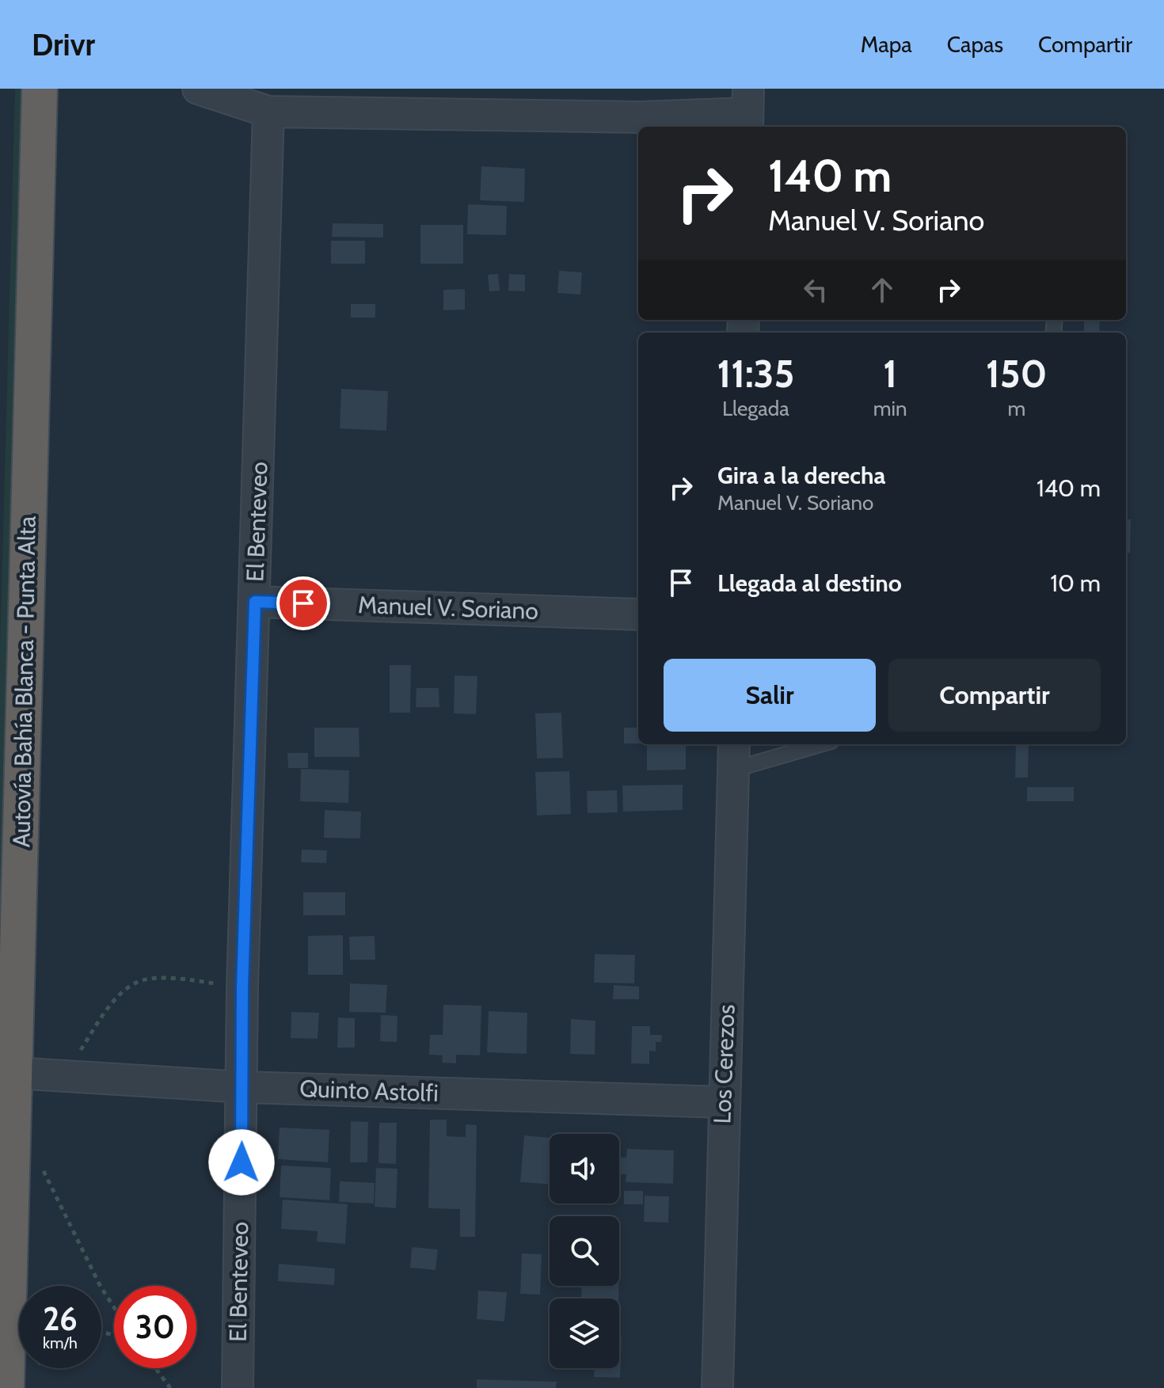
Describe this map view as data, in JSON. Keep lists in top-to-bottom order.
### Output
{
  "streets": {
    "highway": ["Autovía Bahía Blanca - Punta Alta"],
    "street": [
      "El Benteveo",
      "Manuel V. Soriano",
      "Los Cerezos",
      "Quinto Astolfi"
    ]
  },
  "crossings": [
    ["El Benteveo", "Manuel V. Soriano"],
    ["El Benteveo", "Quinto Astolfi"],
    ["Autovía Bahía Blanca - Punta Alta", "Quinto Astolfi"],
    ["Los Cerezos", "Quinto Astolfi"]
  ],
  "page": {
    "header": "Drivr",
    "nav": ["Mapa", "Capas", "Compartir"],
    "turn": ["140 m", "Manuel V. Soriano"],
    "eta": [
      "11:35",
      "Llegada",
      "1",
      "min",
      "150",
      "m"
    ],
    "list": [
      {
        "name": "Gira a la derecha",
        "note": "Manuel V. Soriano",
        "value": "140 m"
      },
      {
        "name": "Llegada al destino",
        "value": "10 m"
      }
    ],
    "buttons": ["Salir", "Compartir"],
    "speed": "26 km/h",
    "limit": "30"
  }
}
